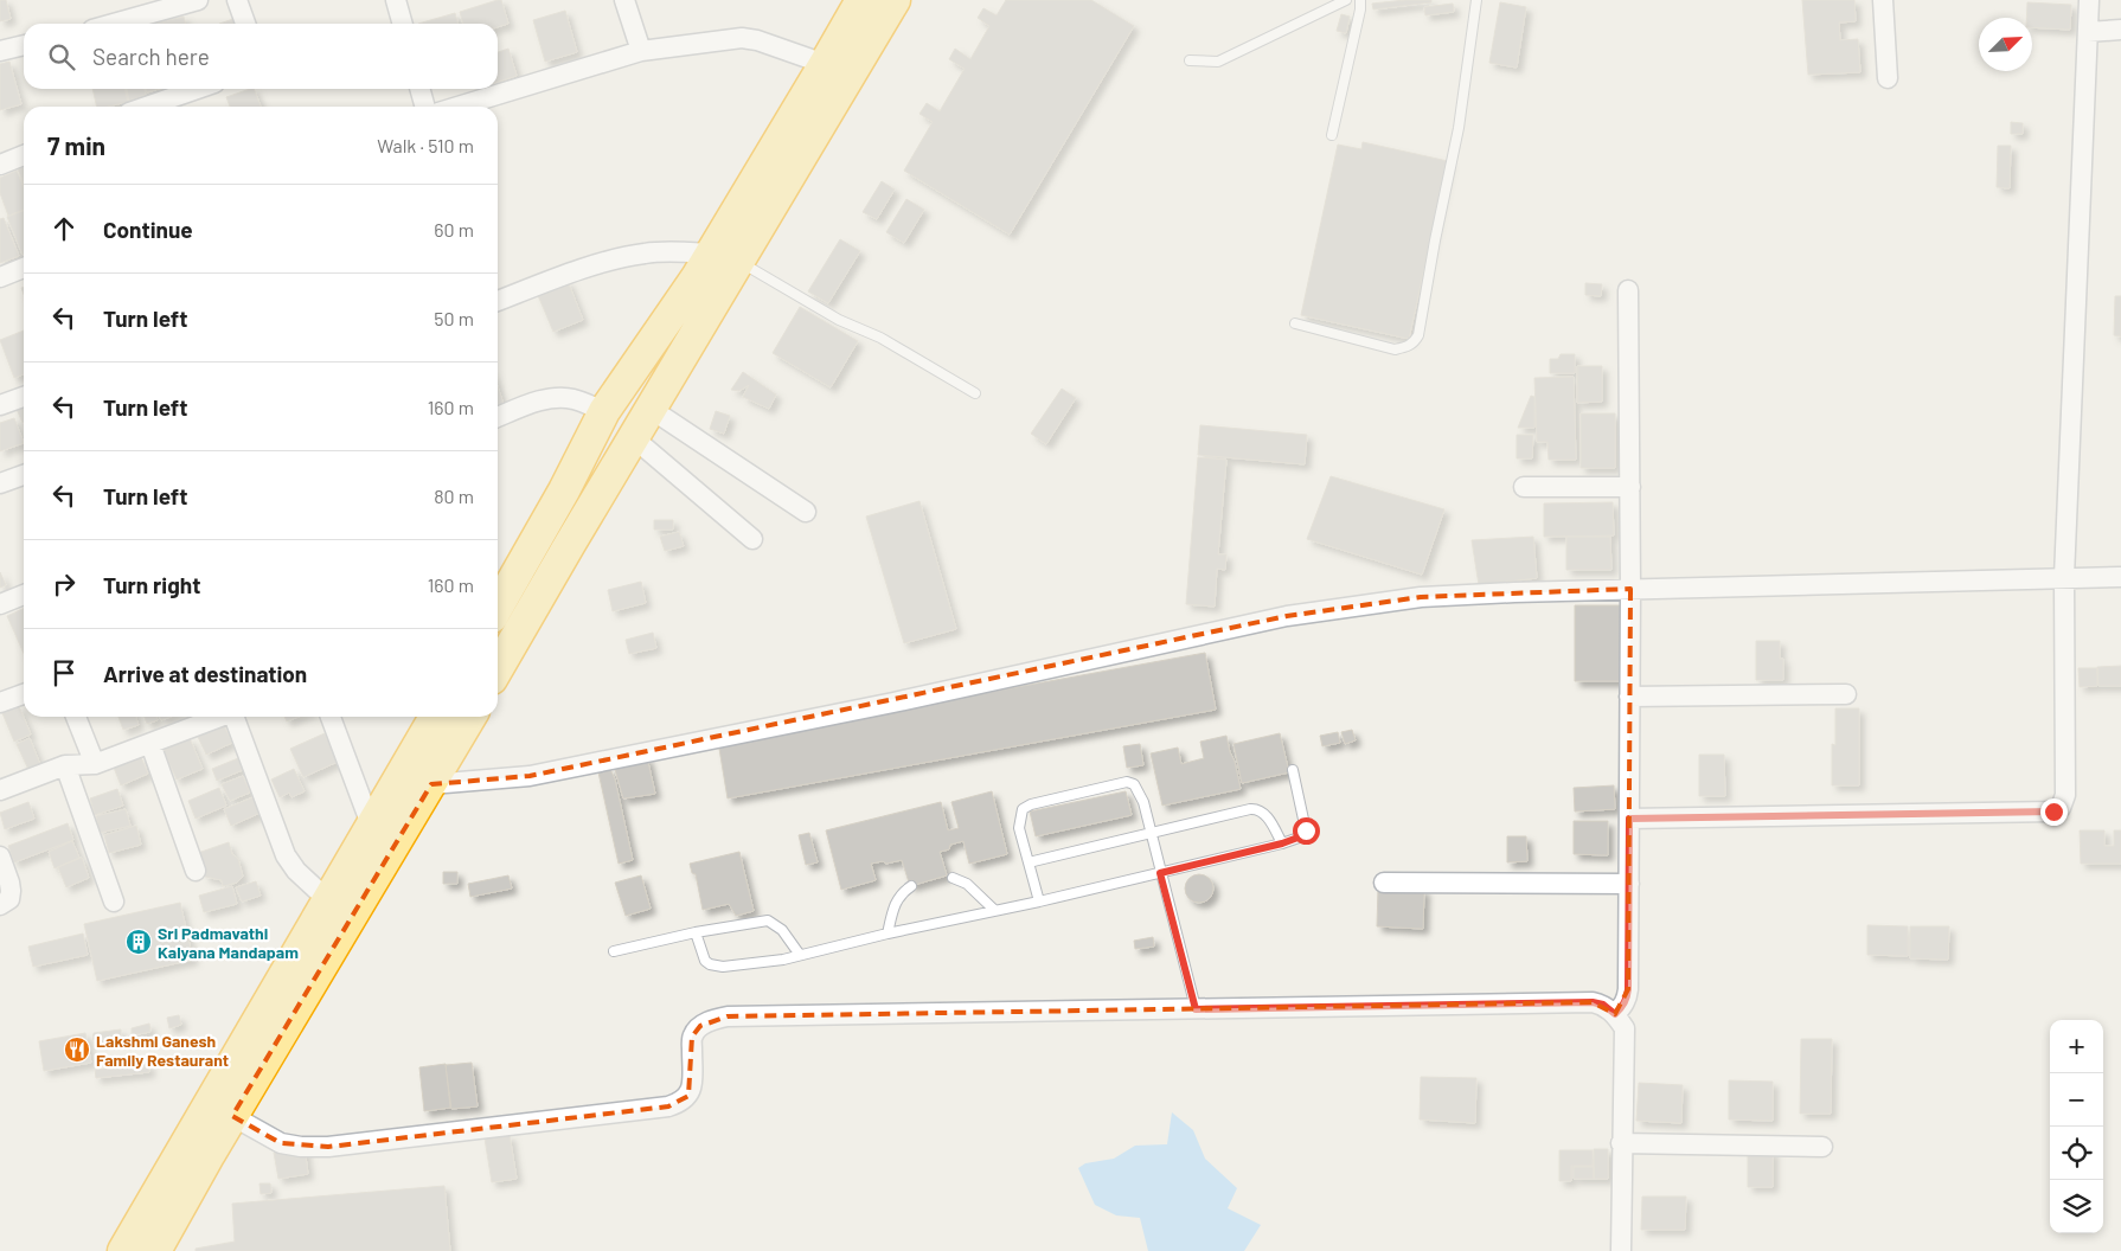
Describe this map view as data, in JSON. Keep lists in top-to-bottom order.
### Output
{
  "places": {
    "building": ["Sri Padmavathi Kalyana Mandapam"],
    "restaurant": ["Lakshmi Ganesh Family Restaurant"]
  },
  "north": "top right",
  "page": {
    "search": "Search here",
    "heading": ["7 min", "Walk · 510 m"],
    "list": [
      ["Continue", "60 m"],
      ["Turn left", "50 m"],
      ["Turn left", "160 m"],
      ["Turn left", "80 m"],
      ["Turn right", "160 m"],
      "Arrive at destination"
    ],
    "map_buttons": ["+", "−"]
  }
}
